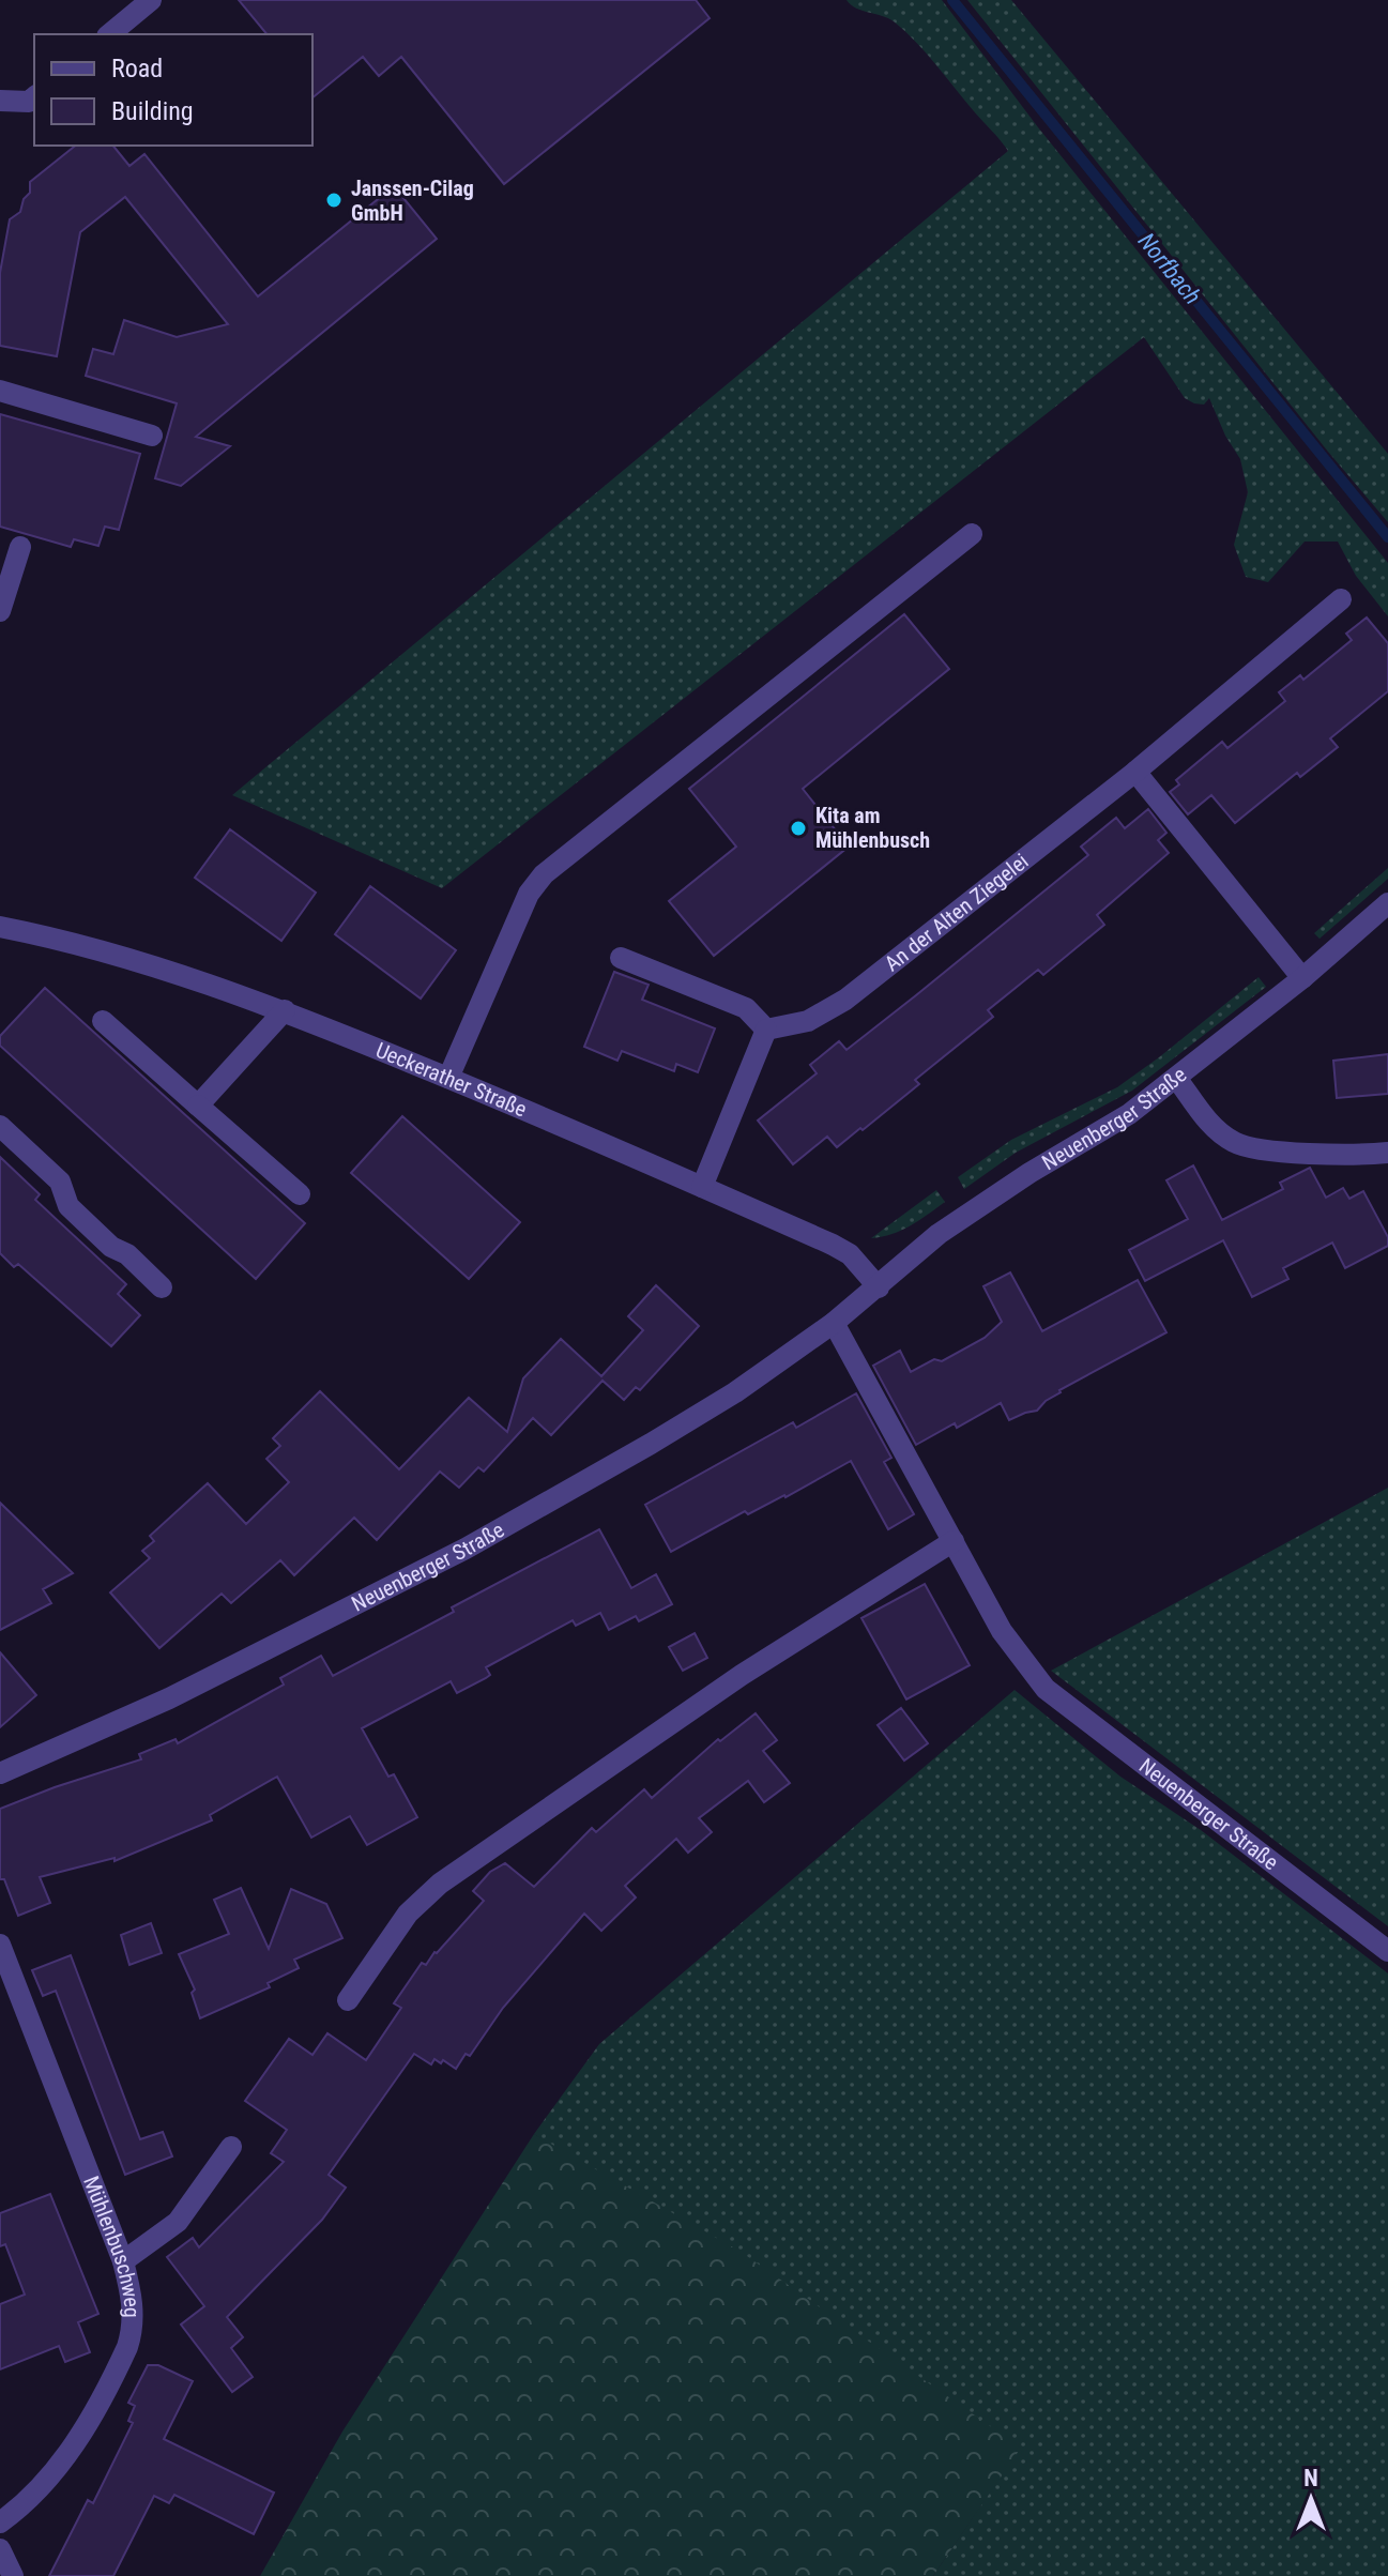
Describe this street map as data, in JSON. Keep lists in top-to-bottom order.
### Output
{
  "streets": {
    "street": [
      "An der Alten Ziegelei",
      "Ueckerather Straße",
      "Neuenberger Straße",
      "Mühlenbuschweg"
    ]
  },
  "crossings": [
    ["Ueckerather Straße", "Neuenberger Straße"]
  ],
  "water": ["Norfbach"],
  "places": ["Janssen-Cilag GmbH", "Kita am Mühlenbusch"],
  "legend": ["Road", "Building"],
  "north": "top"
}
